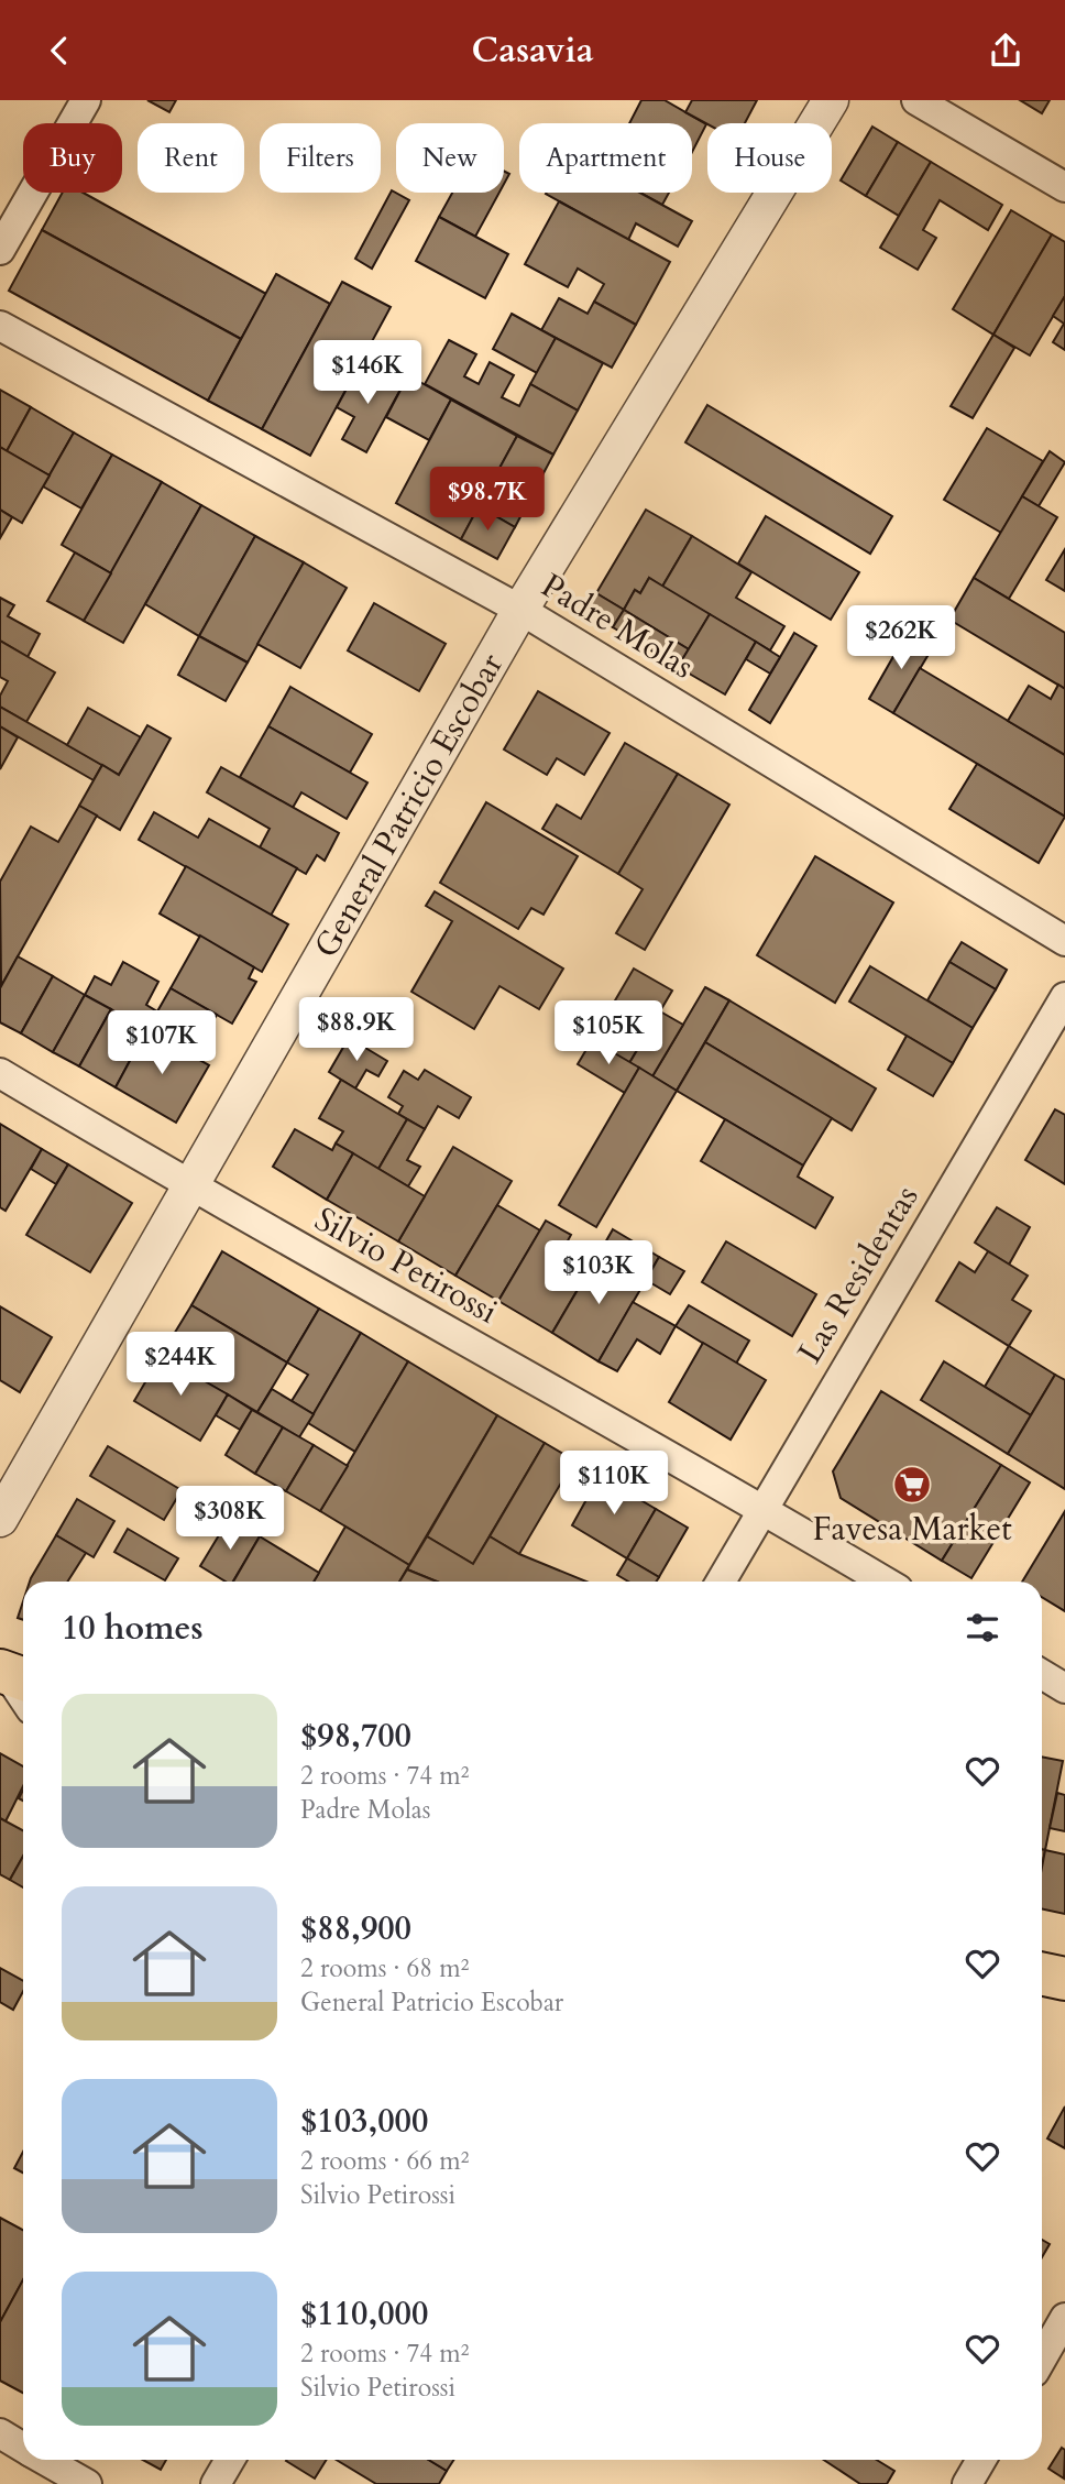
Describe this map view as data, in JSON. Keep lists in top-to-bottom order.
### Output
{
  "streets": {
    "street": [
      "Padre Molas",
      "General Patricio Escobar",
      "Silvio Petirossi",
      "Las Residentas"
    ]
  },
  "crossings": [
    ["Padre Molas", "General Patricio Escobar"],
    ["General Patricio Escobar", "Silvio Petirossi"],
    ["Silvio Petirossi", "Las Residentas"]
  ],
  "places": {
    "supermarket": ["Favesa Market"]
  },
  "page": {
    "header": "Casavia",
    "chip": [
      "Buy",
      "Rent",
      "Filters",
      "New",
      "Apartment",
      "House"
    ],
    "price": [
      "$146K",
      "$98.7K",
      "$262K",
      "$88.9K",
      "$105K",
      "$107K",
      "$103K",
      "$244K",
      "$110K",
      "$308K"
    ],
    "heading": "10 homes",
    "list": [
      {
        "name": "$98,700",
        "note": "2 rooms · 74 m² · Padre Molas"
      },
      {
        "name": "$88,900",
        "note": "2 rooms · 68 m² · General Patricio Escobar"
      },
      {
        "name": "$103,000",
        "note": "2 rooms · 66 m² · Silvio Petirossi"
      },
      {
        "name": "$110,000",
        "note": "2 rooms · 74 m² · Silvio Petirossi"
      }
    ]
  }
}
